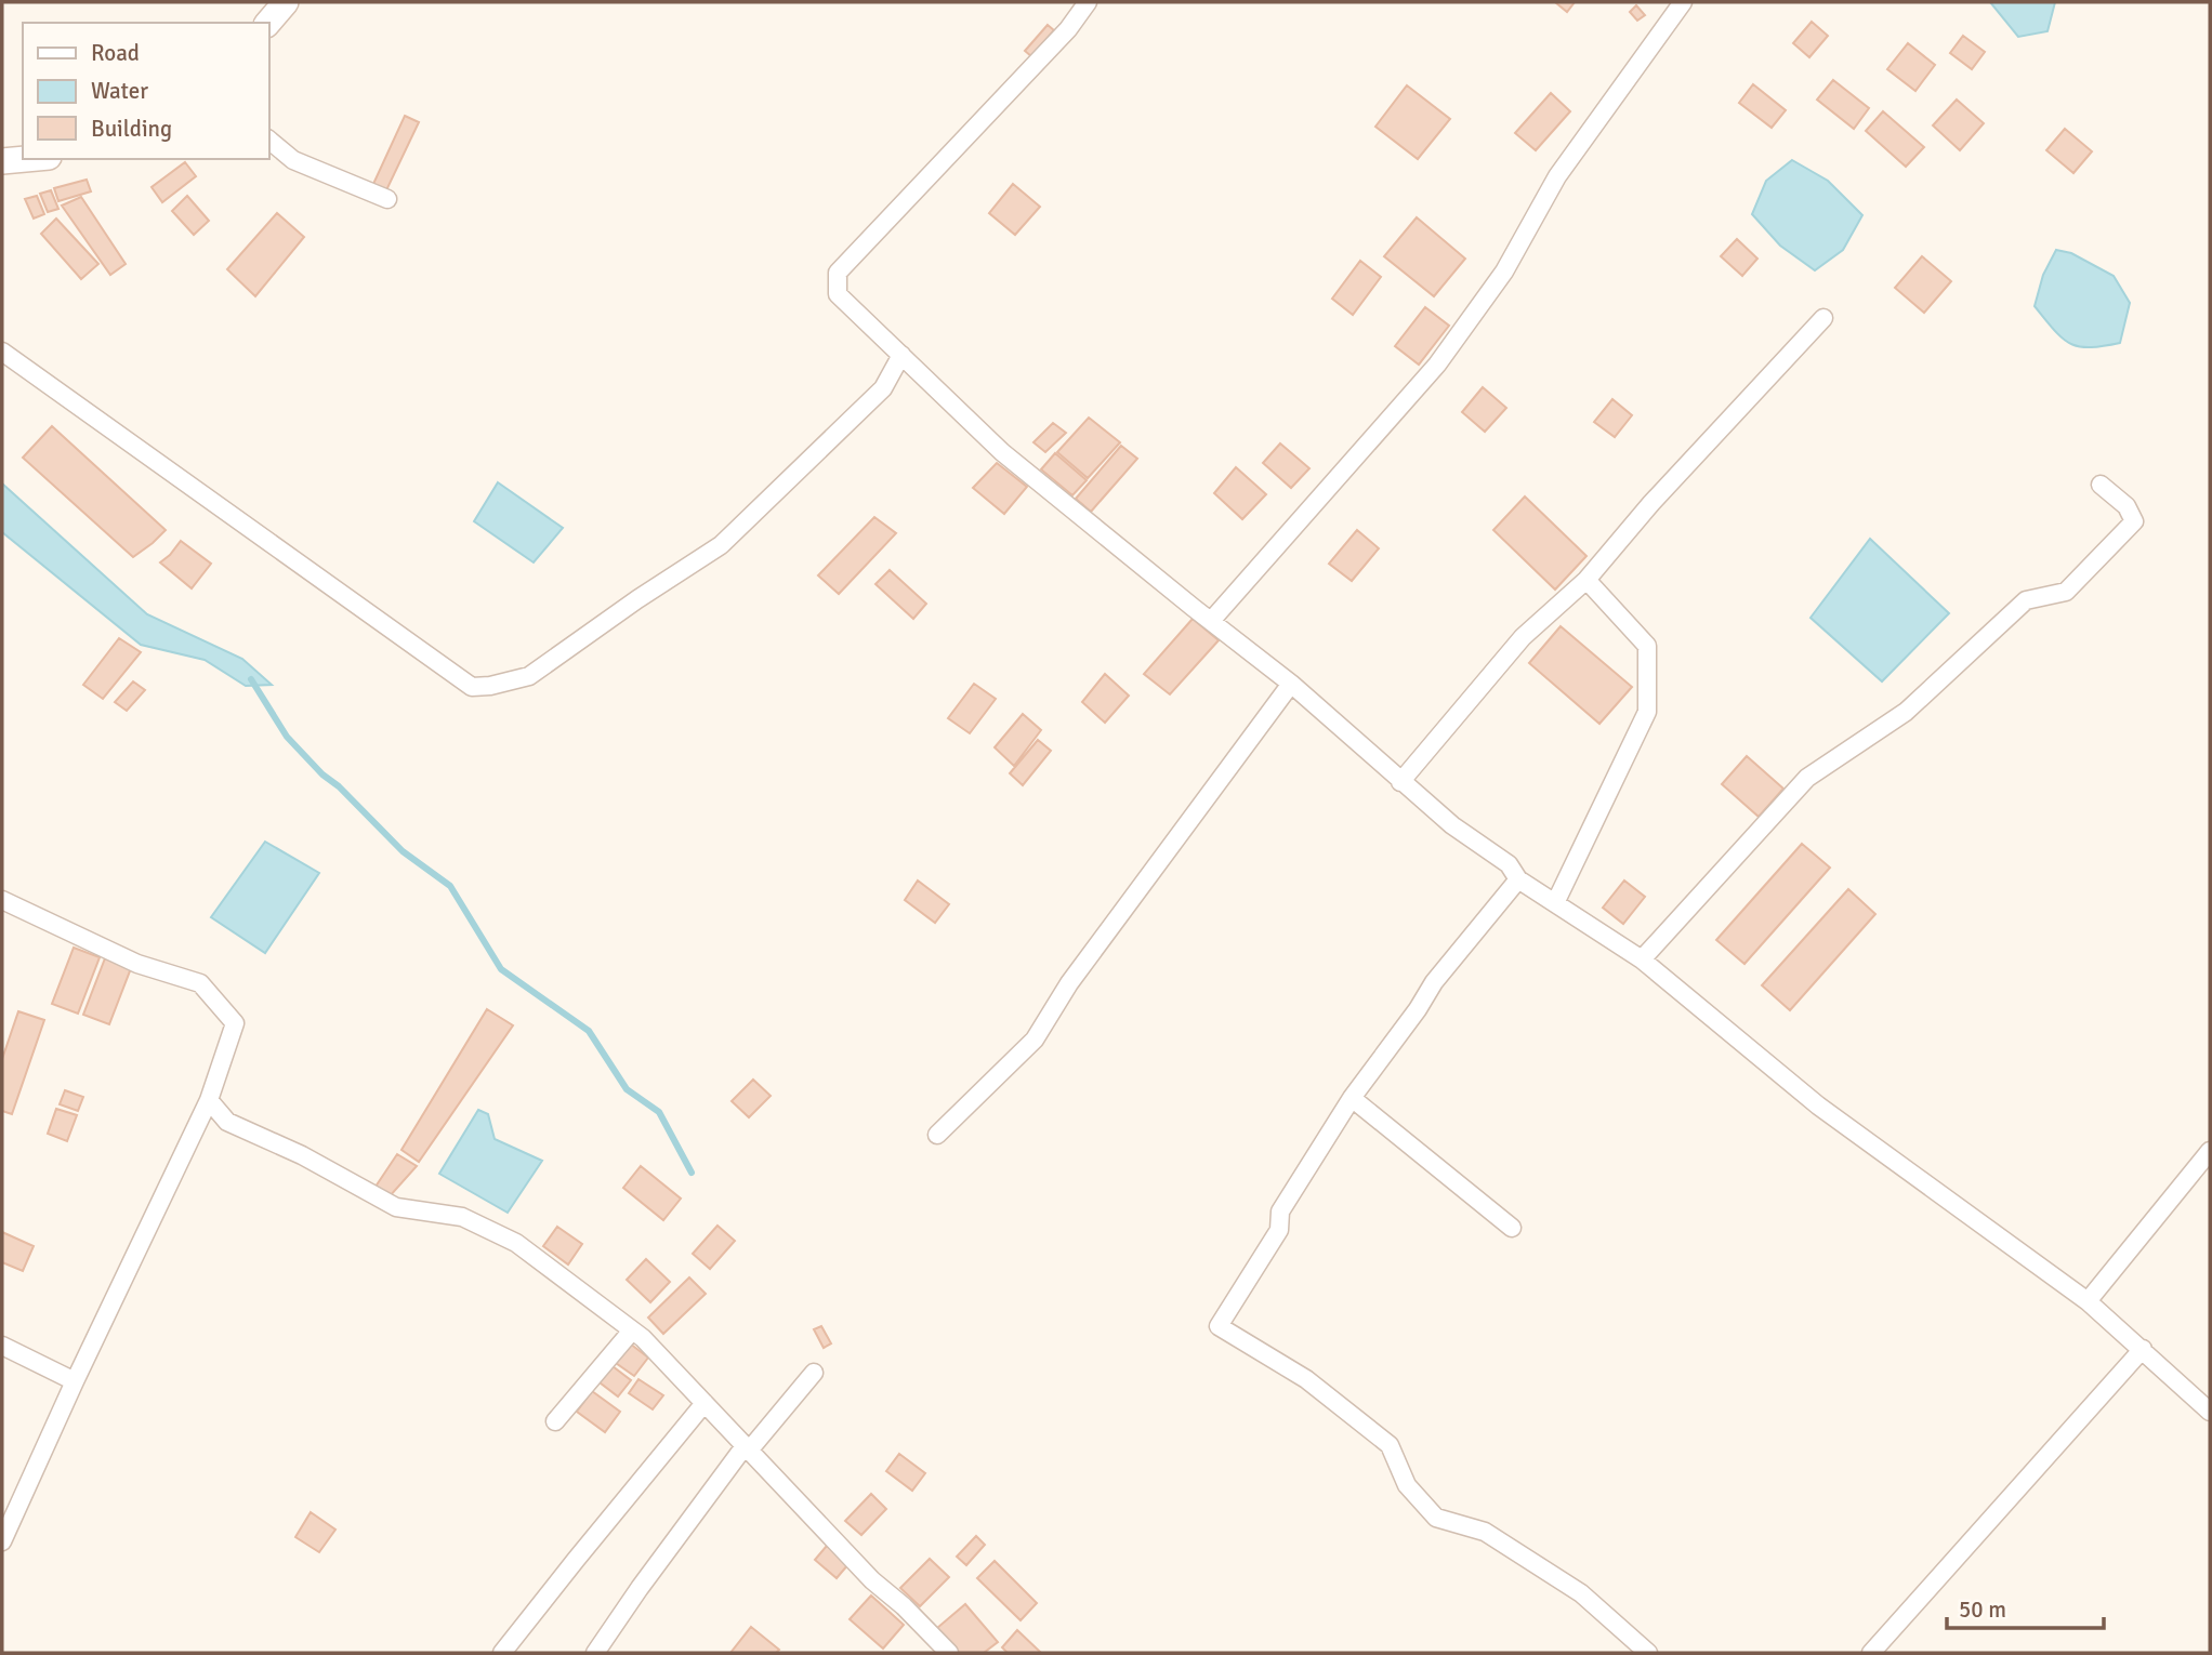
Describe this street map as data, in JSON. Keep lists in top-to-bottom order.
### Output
{
  "legend": ["Road", "Water", "Building"],
  "scale_bar": "50 m"
}
